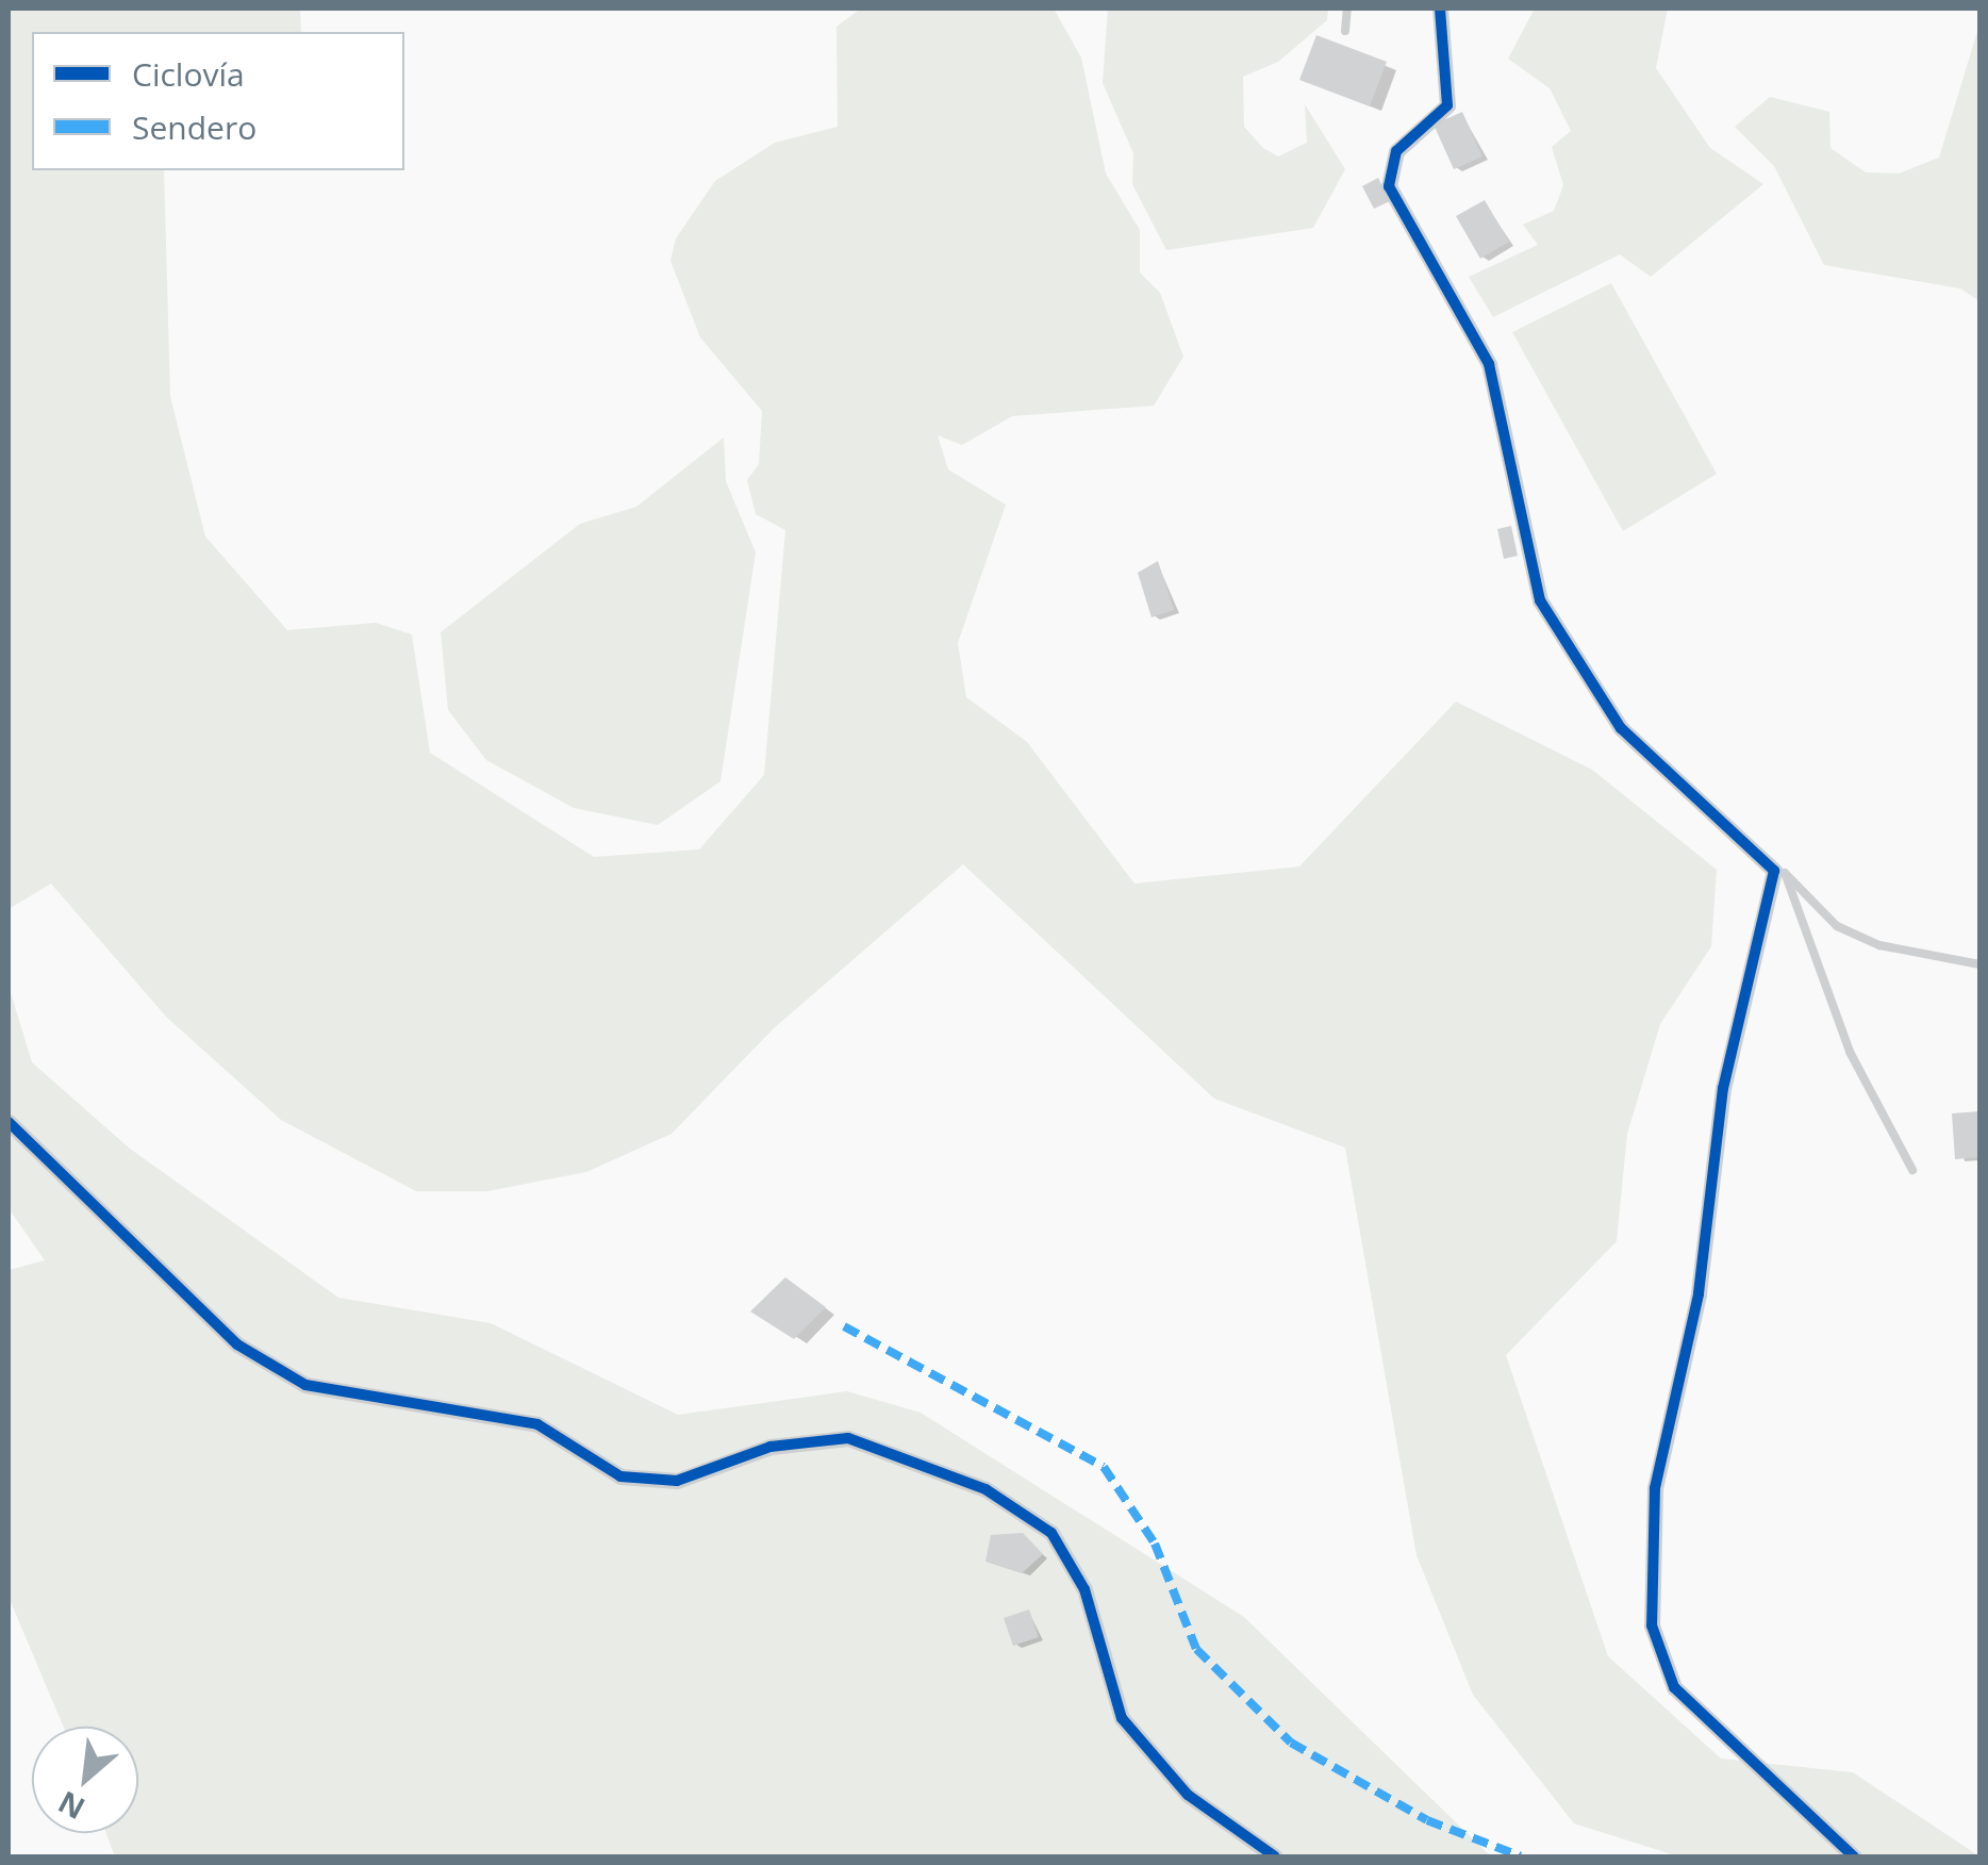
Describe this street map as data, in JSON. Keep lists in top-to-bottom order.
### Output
{
  "legend": ["Ciclovía", "Sendero"],
  "north": "bottom left"
}
